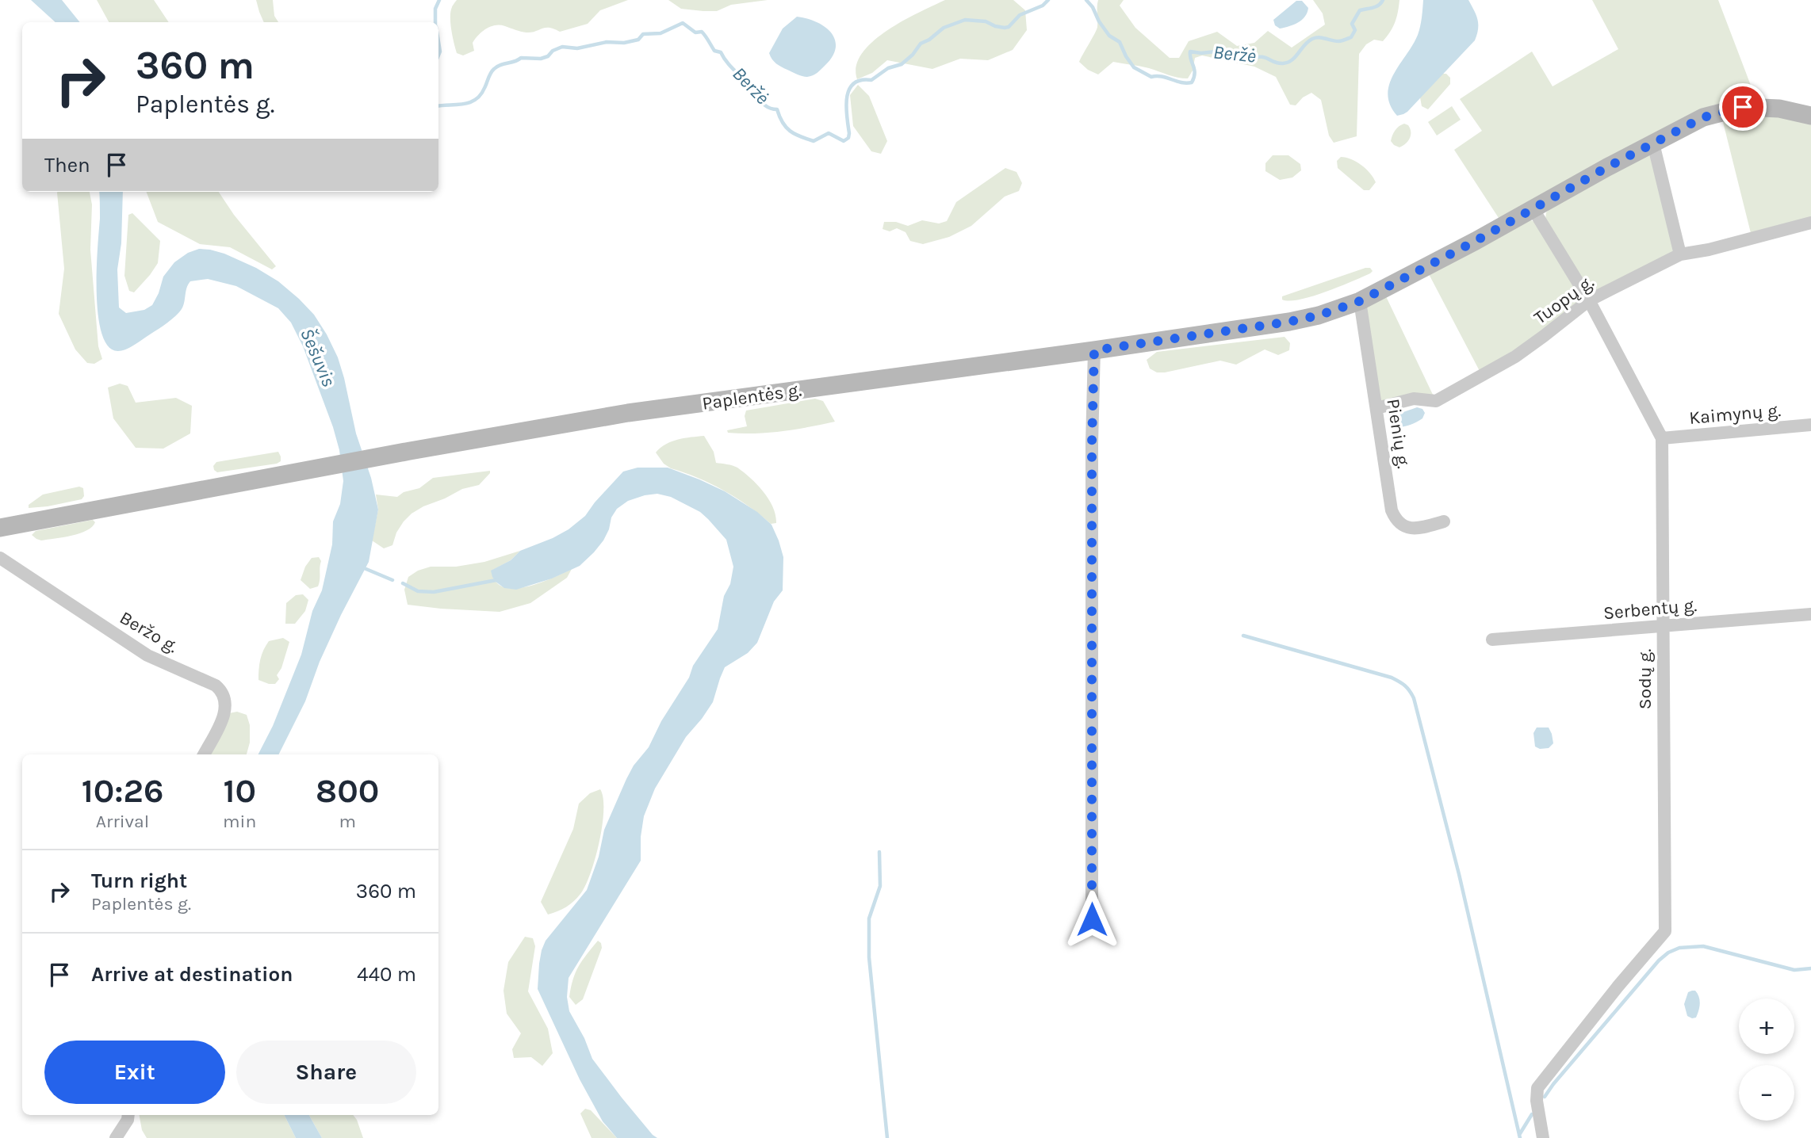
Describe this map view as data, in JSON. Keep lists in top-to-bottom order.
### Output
{
  "streets": {
    "main road": ["Paplentės g."],
    "street": [
      "Tuopų g.",
      "Kaimynų g.",
      "Pienių g.",
      "Serbentų g.",
      "Beržo g.",
      "Sodų g."
    ]
  },
  "crossings": [
    ["Tuopų g.", "Pienių g."],
    ["Tuopų g.", "Sodų g."],
    ["Paplentės g.", "Pienių g."],
    ["Paplentės g.", "Sodų g."],
    ["Kaimynų g.", "Sodų g."],
    ["Serbentų g.", "Sodų g."]
  ],
  "water": ["Beržė", "Šešuvis"],
  "page": {
    "turn": ["360 m", "Paplentės g."],
    "then": "Then",
    "eta": [
      "10:26",
      "Arrival",
      "10",
      "min",
      "800",
      "m"
    ],
    "list": [
      {
        "name": "Turn right",
        "note": "Paplentės g.",
        "value": "360 m"
      },
      {
        "name": "Arrive at destination",
        "value": "440 m"
      }
    ],
    "map_buttons": ["+", "−"],
    "buttons": ["Exit", "Share"]
  }
}
